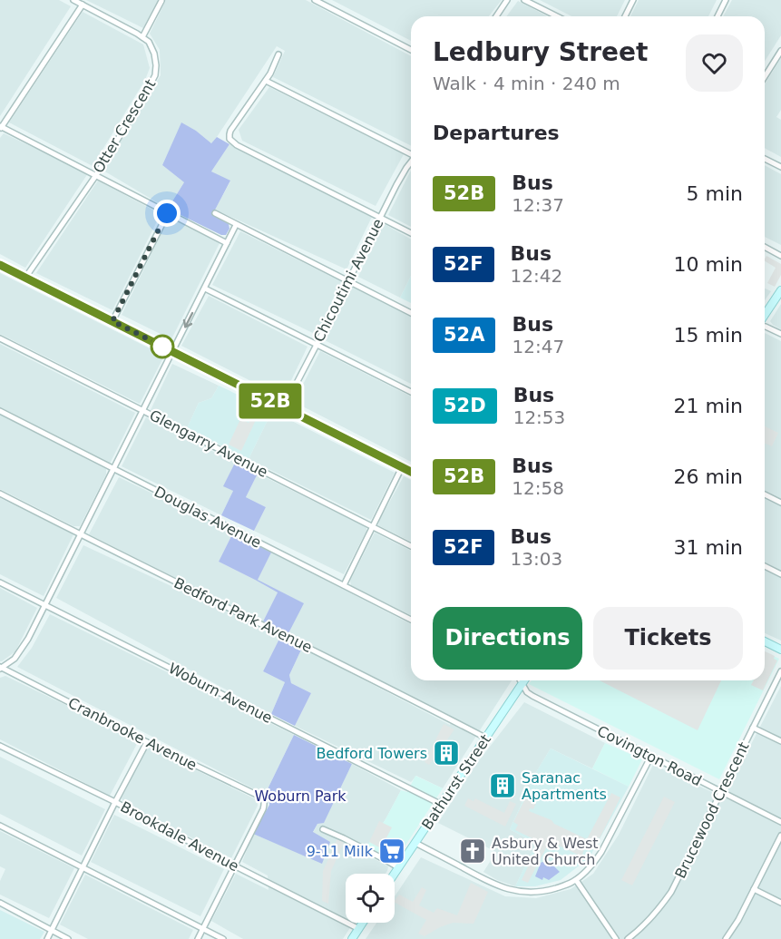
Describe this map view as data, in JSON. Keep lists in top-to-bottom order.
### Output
{
  "streets": {
    "main road": ["Bathurst Street"],
    "street": [
      "Otter Crescent",
      "Chicoutimi Avenue",
      "Glengarry Avenue",
      "Douglas Avenue",
      "Bedford Park Avenue",
      "Woburn Avenue",
      "Cranbrooke Avenue",
      "Covington Road",
      "Brucewood Crescent",
      "Brookdale Avenue"
    ]
  },
  "crossings": [
    ["Bedford Park Avenue", "Bathurst Street"],
    ["Woburn Avenue", "Bathurst Street"],
    ["Cranbrooke Avenue", "Brookdale Avenue"],
    ["Covington Road", "Bathurst Street"],
    ["Covington Road", "Brucewood Crescent"]
  ],
  "parks": ["Woburn Park"],
  "places": {
    "building": ["Bedford Towers", "Saranac Apartments"],
    "supermarket": ["9-11 Milk"],
    "church": ["Asbury & West United Church"]
  },
  "lines": ["bus line 52B"],
  "page": {
    "on_map": "52B",
    "heading": [
      ["Ledbury Street", "Walk · 4 min · 240 m"],
      "Departures"
    ],
    "list": [
      {
        "mark": "52B",
        "name": "Bus",
        "note": "12:37",
        "value": "5 min"
      },
      {
        "mark": "52F",
        "name": "Bus",
        "note": "12:42",
        "value": "10 min"
      },
      {
        "mark": "52A",
        "name": "Bus",
        "note": "12:47",
        "value": "15 min"
      },
      {
        "mark": "52D",
        "name": "Bus",
        "note": "12:53",
        "value": "21 min"
      },
      {
        "mark": "52B",
        "name": "Bus",
        "note": "12:58",
        "value": "26 min"
      },
      {
        "mark": "52F",
        "name": "Bus",
        "note": "13:03",
        "value": "31 min"
      }
    ],
    "buttons": ["Directions", "Tickets"]
  }
}
